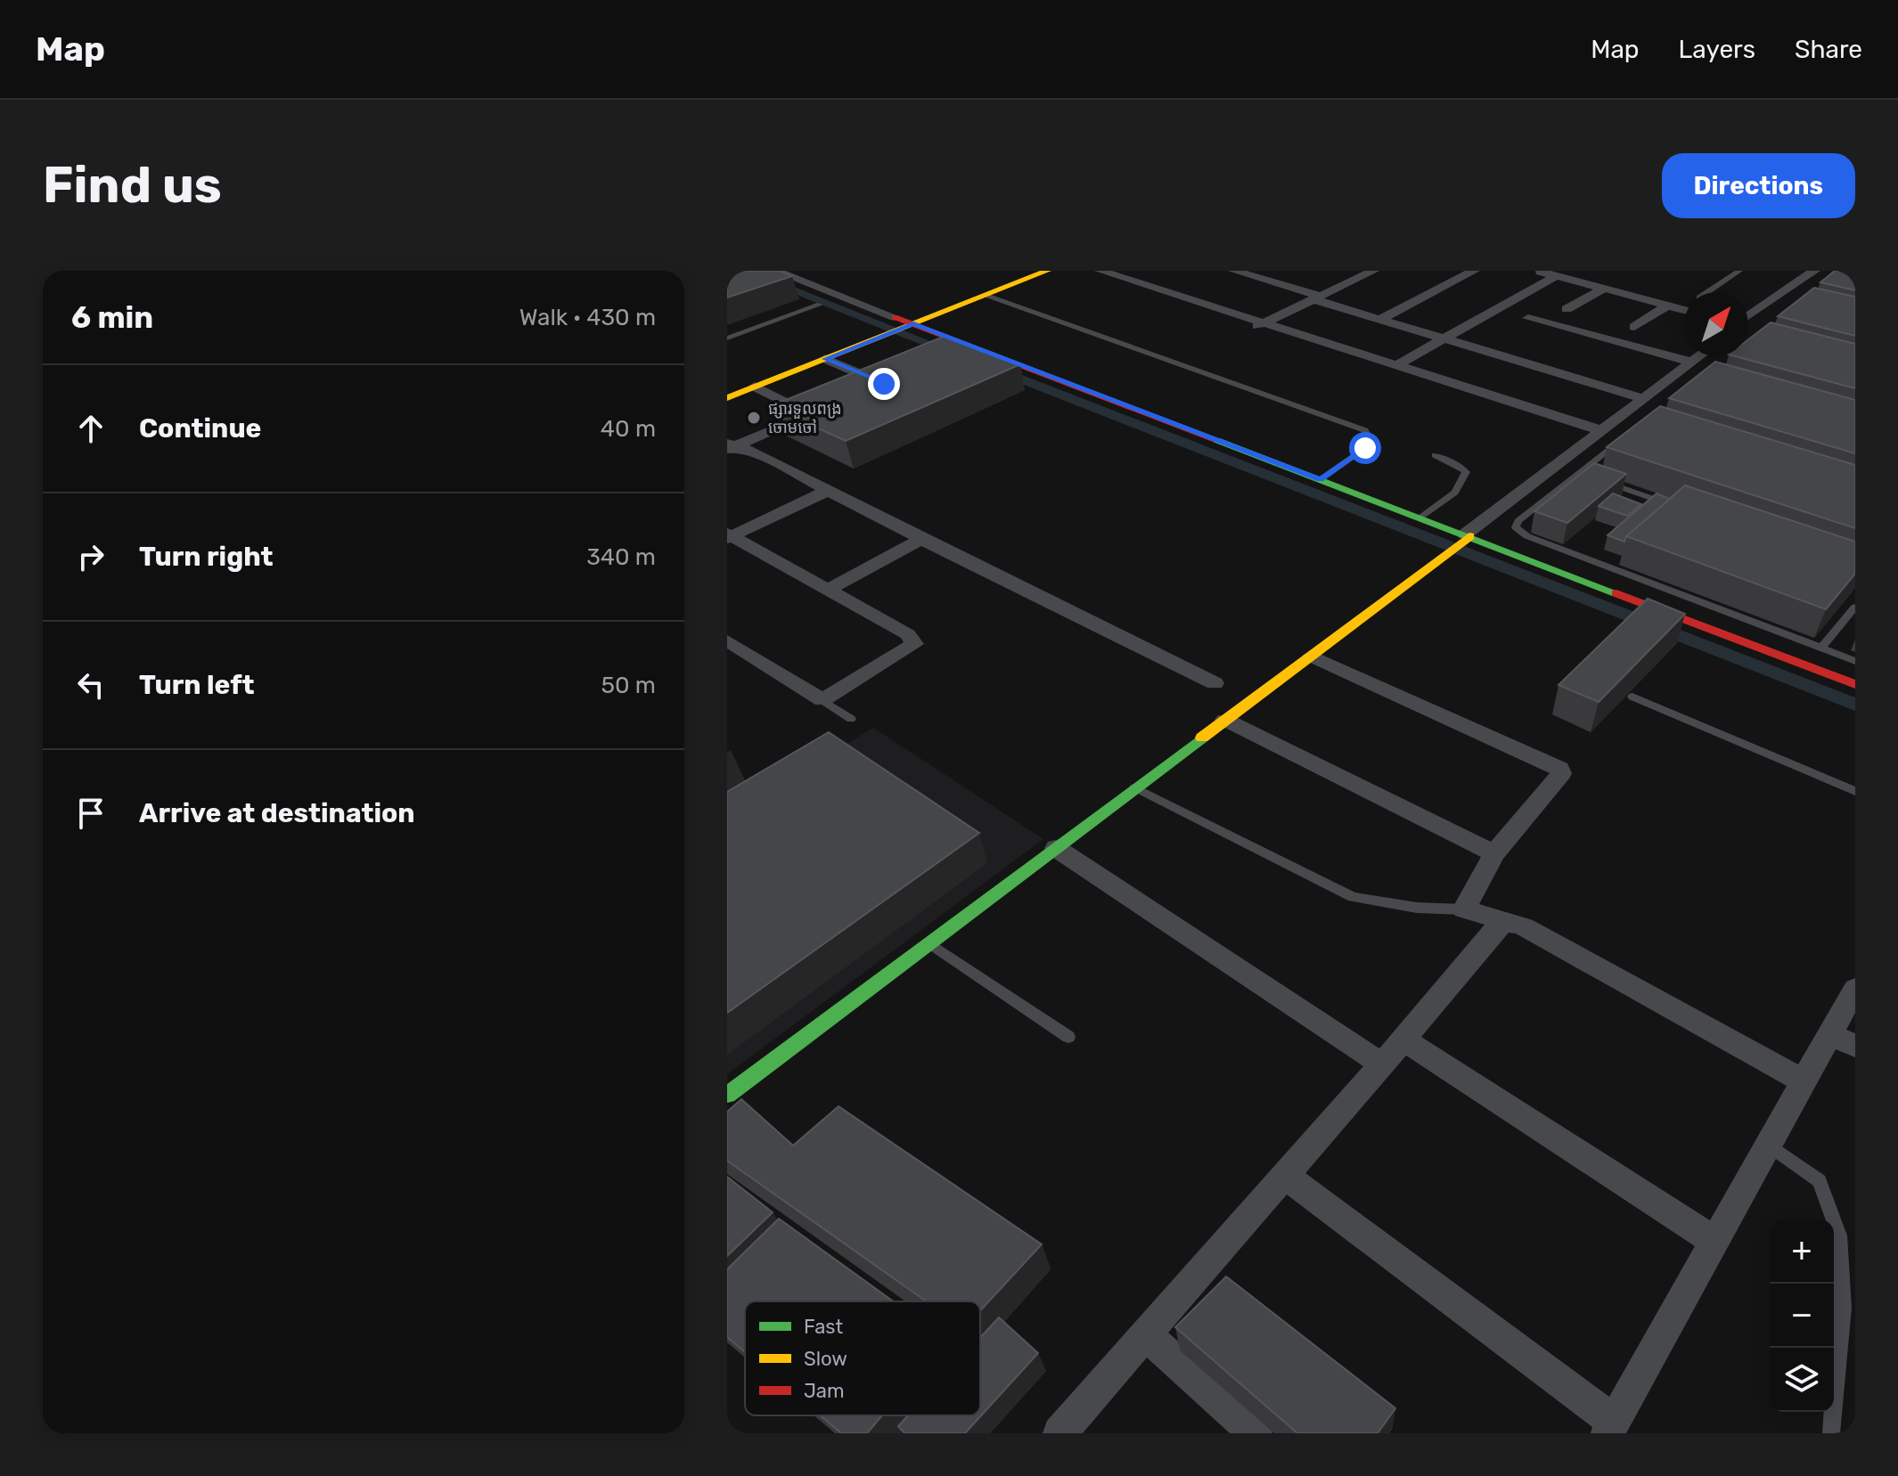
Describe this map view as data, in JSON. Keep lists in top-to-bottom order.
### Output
{
  "places": ["ផ្សារទួលពង្រ ចោមចៅ"],
  "legend": ["Fast", "Slow", "Jam"],
  "north": "top right",
  "page": {
    "header": "Map",
    "nav": ["Map", "Layers", "Share"],
    "buttons": "Directions",
    "title": "Find us",
    "heading": ["6 min", "Walk · 430 m"],
    "list": [
      ["Continue", "40 m"],
      ["Turn right", "340 m"],
      ["Turn left", "50 m"],
      "Arrive at destination"
    ],
    "map_buttons": ["+", "−"]
  }
}
